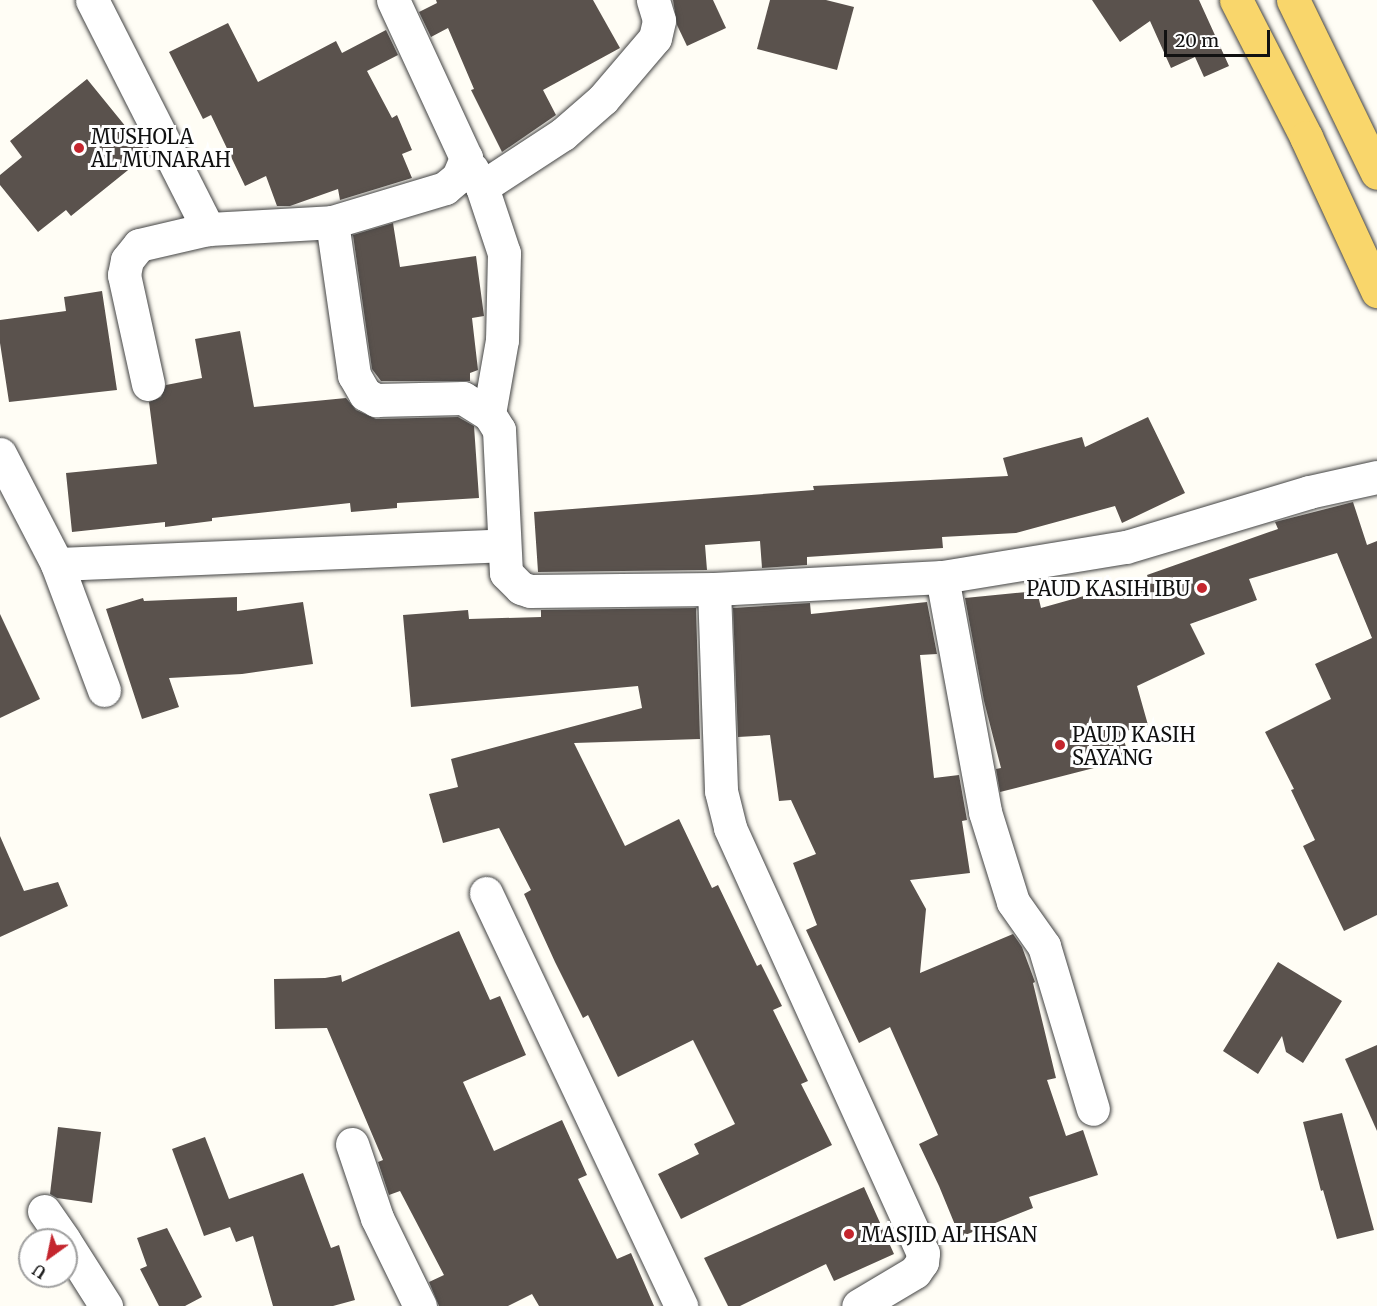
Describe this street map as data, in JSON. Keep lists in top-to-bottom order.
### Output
{
  "places": [
    "MUSHOLA AL MUNARAH",
    "PAUD KASIH IBU",
    "PAUD KASIH SAYANG",
    "MASJID AL IHSAN"
  ],
  "scale_bar": "20 m",
  "north": "bottom left"
}
